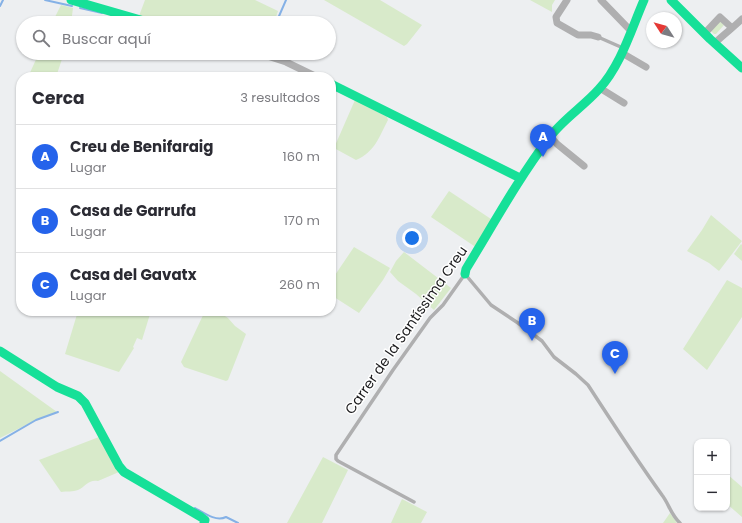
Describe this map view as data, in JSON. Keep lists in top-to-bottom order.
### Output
{
  "streets": {
    "street": ["Carrer de la Santíssima Creu"]
  },
  "north": "top left",
  "page": {
    "search": "Buscar aquí",
    "heading": ["Cerca", "3 resultados"],
    "pins": ["A", "B", "C"],
    "list": [
      {
        "mark": "A",
        "name": "Creu de Benifaraig",
        "note": "Lugar",
        "value": "160 m"
      },
      {
        "mark": "B",
        "name": "Casa de Garrufa",
        "note": "Lugar",
        "value": "170 m"
      },
      {
        "mark": "C",
        "name": "Casa del Gavatx",
        "note": "Lugar",
        "value": "260 m"
      }
    ],
    "map_buttons": ["+", "−"]
  }
}
